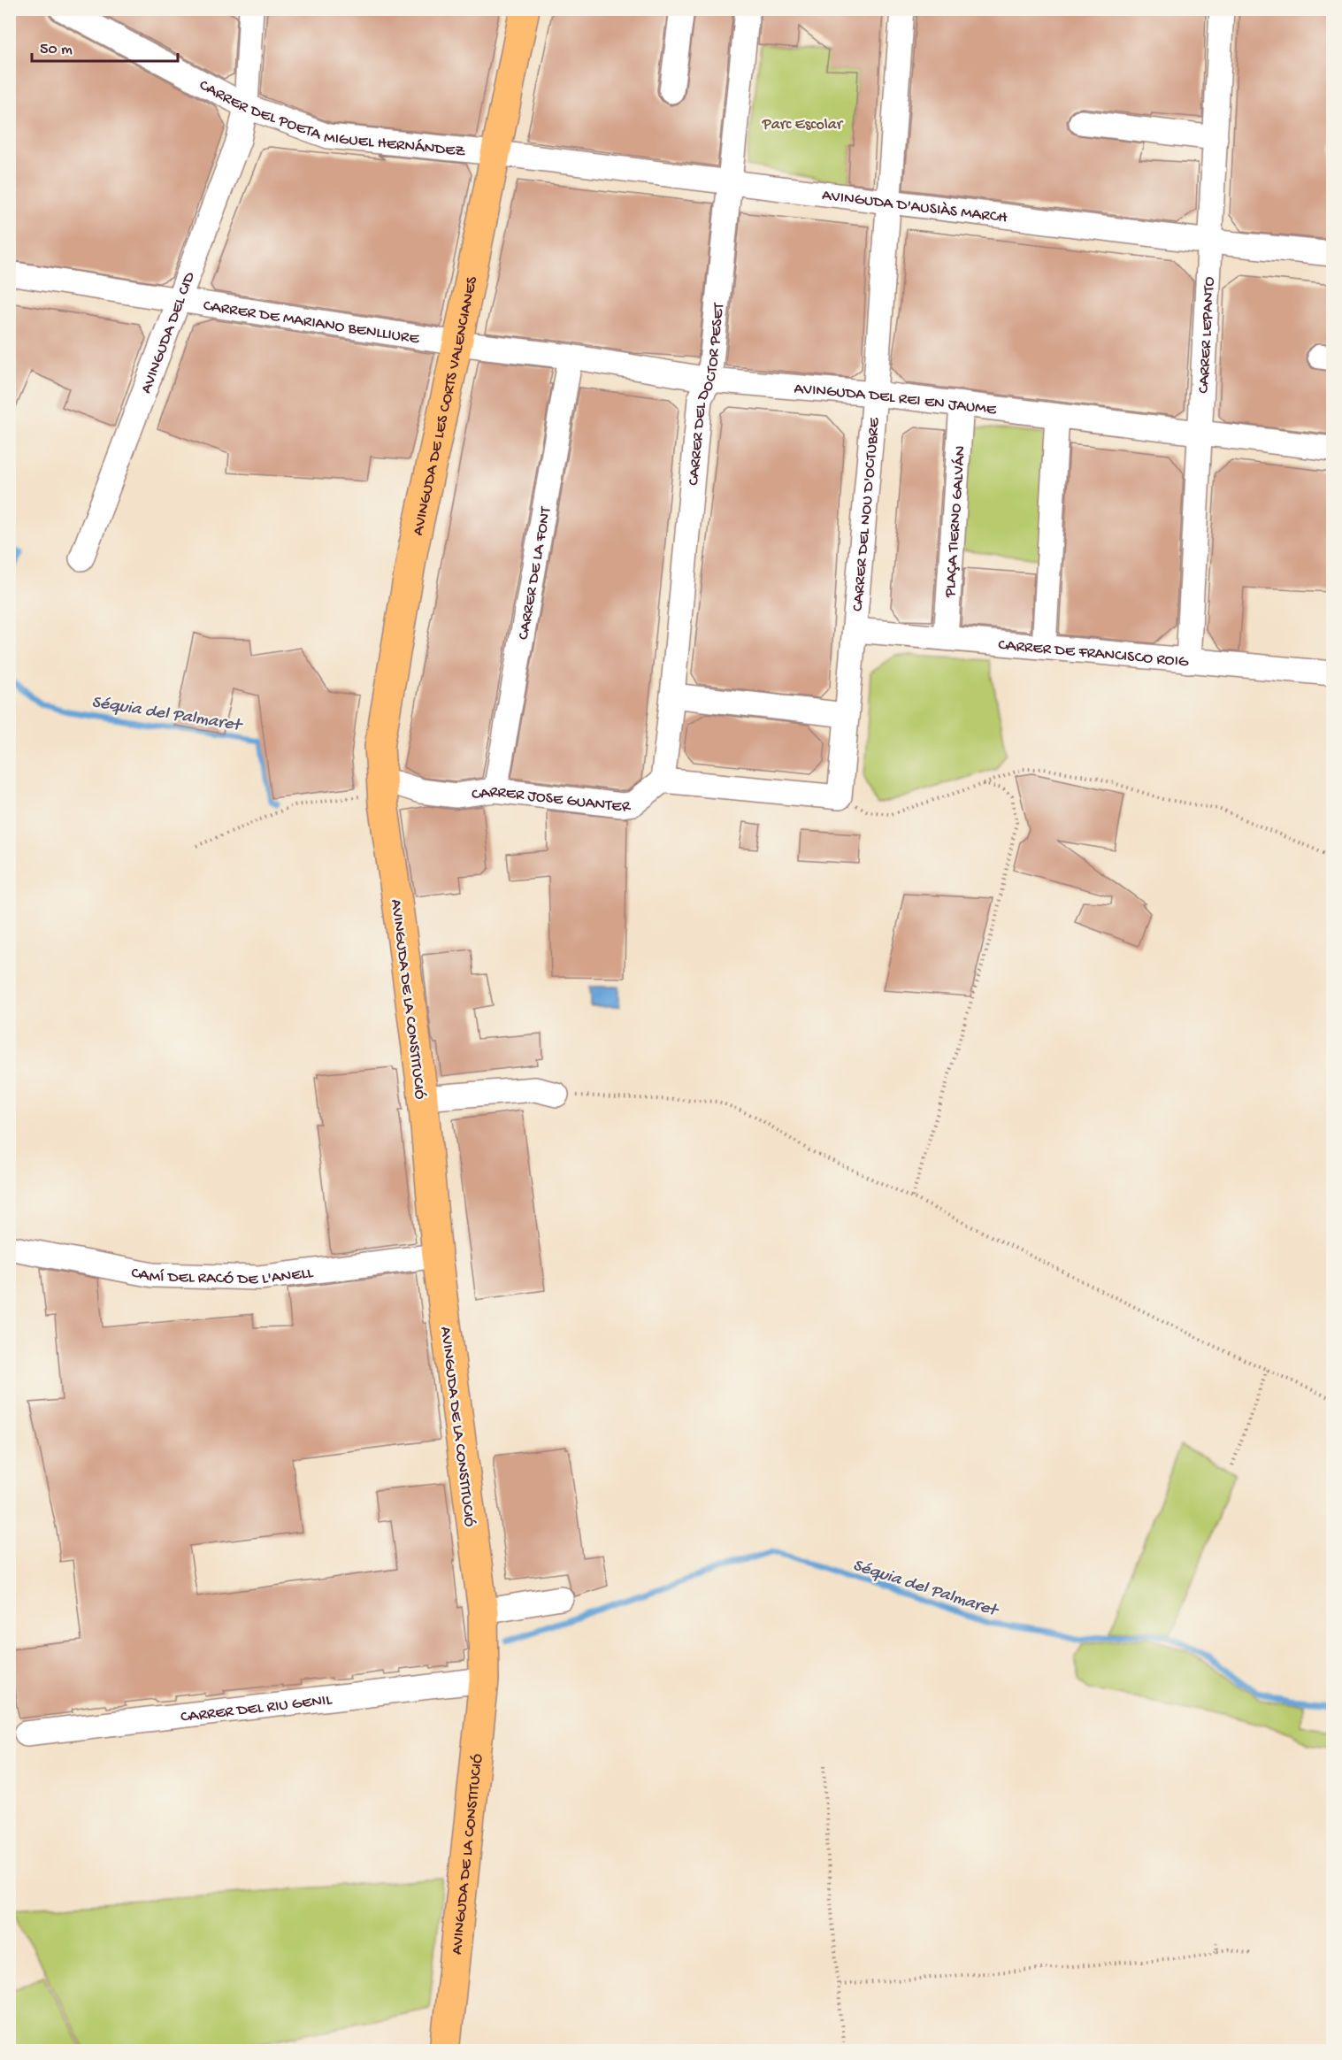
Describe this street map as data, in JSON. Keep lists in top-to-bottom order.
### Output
{
  "streets": {
    "main road": ["AVINGUDA DE LES CORTS VALENCIANES", "AVINGUDA DE LA CONSTITUCIÓ"],
    "street": [
      "CARRER DEL POETA MIGUEL HERNÁNDEZ",
      "AVINGUDA D'AUSIÀS MARCH",
      "CARRER DE MARIANO BENLLIURE",
      "AVINGUDA DEL CID",
      "CARRER LEPANTO",
      "CARRER DEL DOCTOR PESET",
      "AVINGUDA DEL REI EN JAUME",
      "CARRER DEL NOU D'OCTUBRE",
      "PLAÇA TIERNO GALVÁN",
      "CARRER DE LA FONT",
      "CARRER DE FRANCISCO ROIG",
      "CARRER JOSE GUANTER",
      "CAMÍ DEL RACÓ DE L'ANELL",
      "CARRER DEL RIU GENIL"
    ]
  },
  "crossings": [
    ["CARRER DEL POETA MIGUEL HERNÁNDEZ", "AVINGUDA D'AUSIÀS MARCH"],
    ["CARRER DEL POETA MIGUEL HERNÁNDEZ", "AVINGUDA DEL CID"],
    ["CARRER DEL POETA MIGUEL HERNÁNDEZ", "AVINGUDA DE LES CORTS VALENCIANES"],
    ["AVINGUDA D'AUSIÀS MARCH", "CARRER LEPANTO"],
    ["AVINGUDA D'AUSIÀS MARCH", "CARRER DEL DOCTOR PESET"],
    ["AVINGUDA D'AUSIÀS MARCH", "AVINGUDA DE LES CORTS VALENCIANES"],
    ["AVINGUDA D'AUSIÀS MARCH", "CARRER DEL NOU D'OCTUBRE"],
    ["CARRER DE MARIANO BENLLIURE", "AVINGUDA DEL CID"],
    ["CARRER DE MARIANO BENLLIURE", "AVINGUDA DEL REI EN JAUME"],
    ["CARRER DE MARIANO BENLLIURE", "AVINGUDA DE LES CORTS VALENCIANES"],
    ["CARRER LEPANTO", "AVINGUDA DEL REI EN JAUME"],
    ["CARRER LEPANTO", "CARRER DE FRANCISCO ROIG"],
    ["CARRER DEL DOCTOR PESET", "AVINGUDA DEL REI EN JAUME"],
    ["CARRER DEL DOCTOR PESET", "CARRER JOSE GUANTER"],
    ["AVINGUDA DEL REI EN JAUME", "AVINGUDA DE LES CORTS VALENCIANES"],
    ["AVINGUDA DEL REI EN JAUME", "CARRER DEL NOU D'OCTUBRE"],
    ["AVINGUDA DEL REI EN JAUME", "PLAÇA TIERNO GALVÁN"],
    ["AVINGUDA DEL REI EN JAUME", "CARRER DE LA FONT"],
    ["AVINGUDA DE LES CORTS VALENCIANES", "CARRER JOSE GUANTER"],
    ["AVINGUDA DE LES CORTS VALENCIANES", "AVINGUDA DE LA CONSTITUCIÓ"],
    ["CARRER DEL NOU D'OCTUBRE", "CARRER DE FRANCISCO ROIG"],
    ["PLAÇA TIERNO GALVÁN", "CARRER DE FRANCISCO ROIG"],
    ["CARRER DE LA FONT", "CARRER JOSE GUANTER"],
    ["CARRER JOSE GUANTER", "AVINGUDA DE LA CONSTITUCIÓ"],
    ["AVINGUDA DE LA CONSTITUCIÓ", "CAMÍ DEL RACÓ DE L'ANELL"],
    ["AVINGUDA DE LA CONSTITUCIÓ", "CARRER DEL RIU GENIL"]
  ],
  "water": ["Séquia del Palmaret"],
  "parks": ["Parc Escolar"],
  "scale_bar": "50 m"
}
